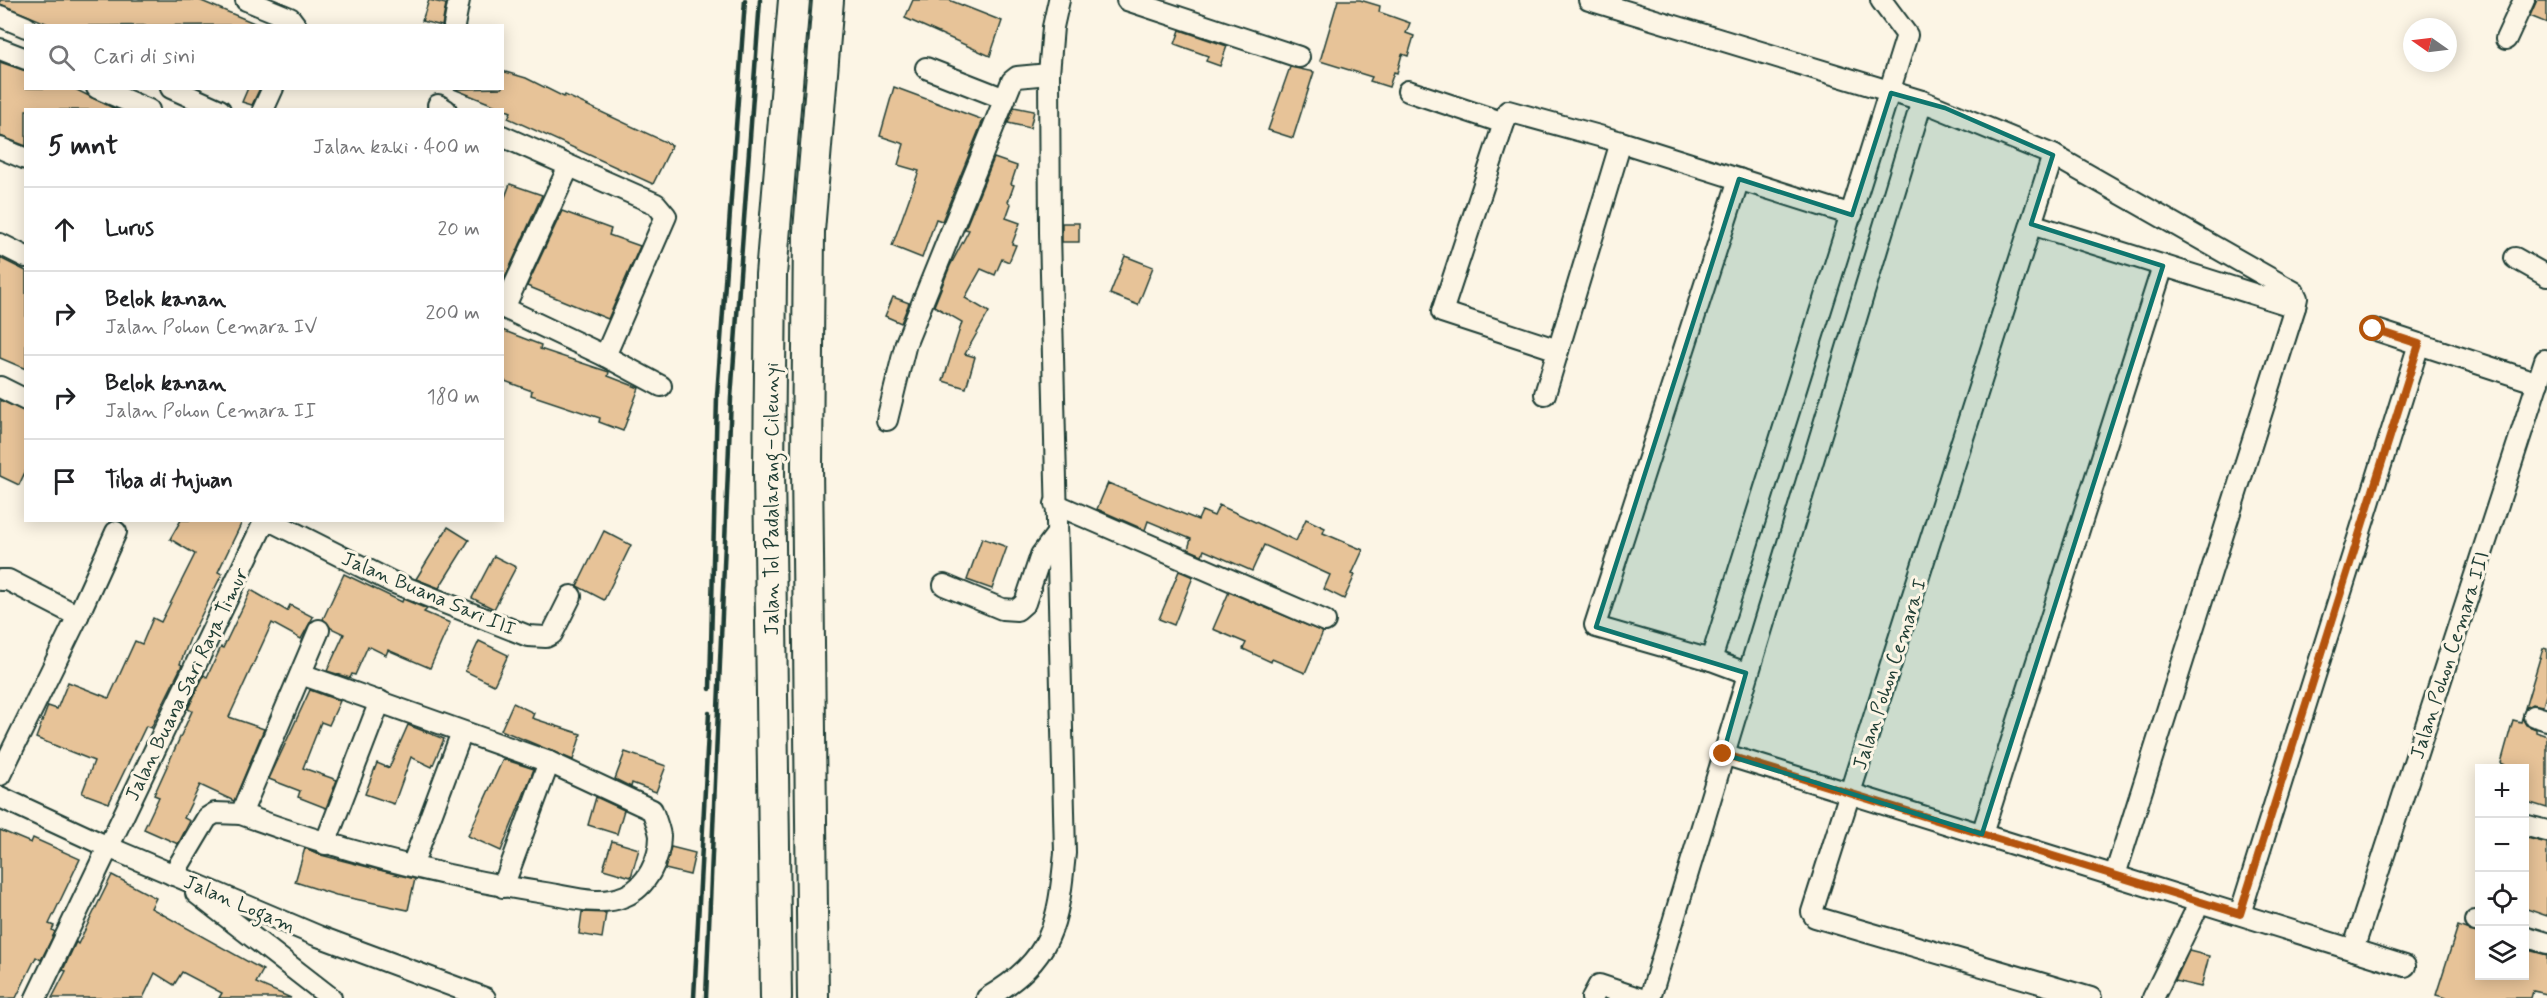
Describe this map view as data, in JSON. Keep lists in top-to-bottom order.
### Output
{
  "streets": {
    "highway": ["Jalan Tol Padalarang–Cileunyi"],
    "street": [
      "Jalan Buana Sari III",
      "Jalan Pohon Cemara III",
      "Jalan Pohon Cemara I",
      "Jalan Buana Sari Raya Timur",
      "Jalan Logam"
    ]
  },
  "crossings": [
    ["Jalan Buana Sari Raya Timur", "Jalan Logam"]
  ],
  "north": "left",
  "page": {
    "search": "Cari di sini",
    "heading": ["5 mnt", "Jalan kaki · 400 m"],
    "list": [
      ["Lurus", "20 m"],
      ["Belok kanan", "Jalan Pohon Cemara IV", "200 m"],
      ["Belok kanan", "Jalan Pohon Cemara II", "180 m"],
      "Tiba di tujuan"
    ],
    "map_buttons": ["+", "−"]
  }
}
